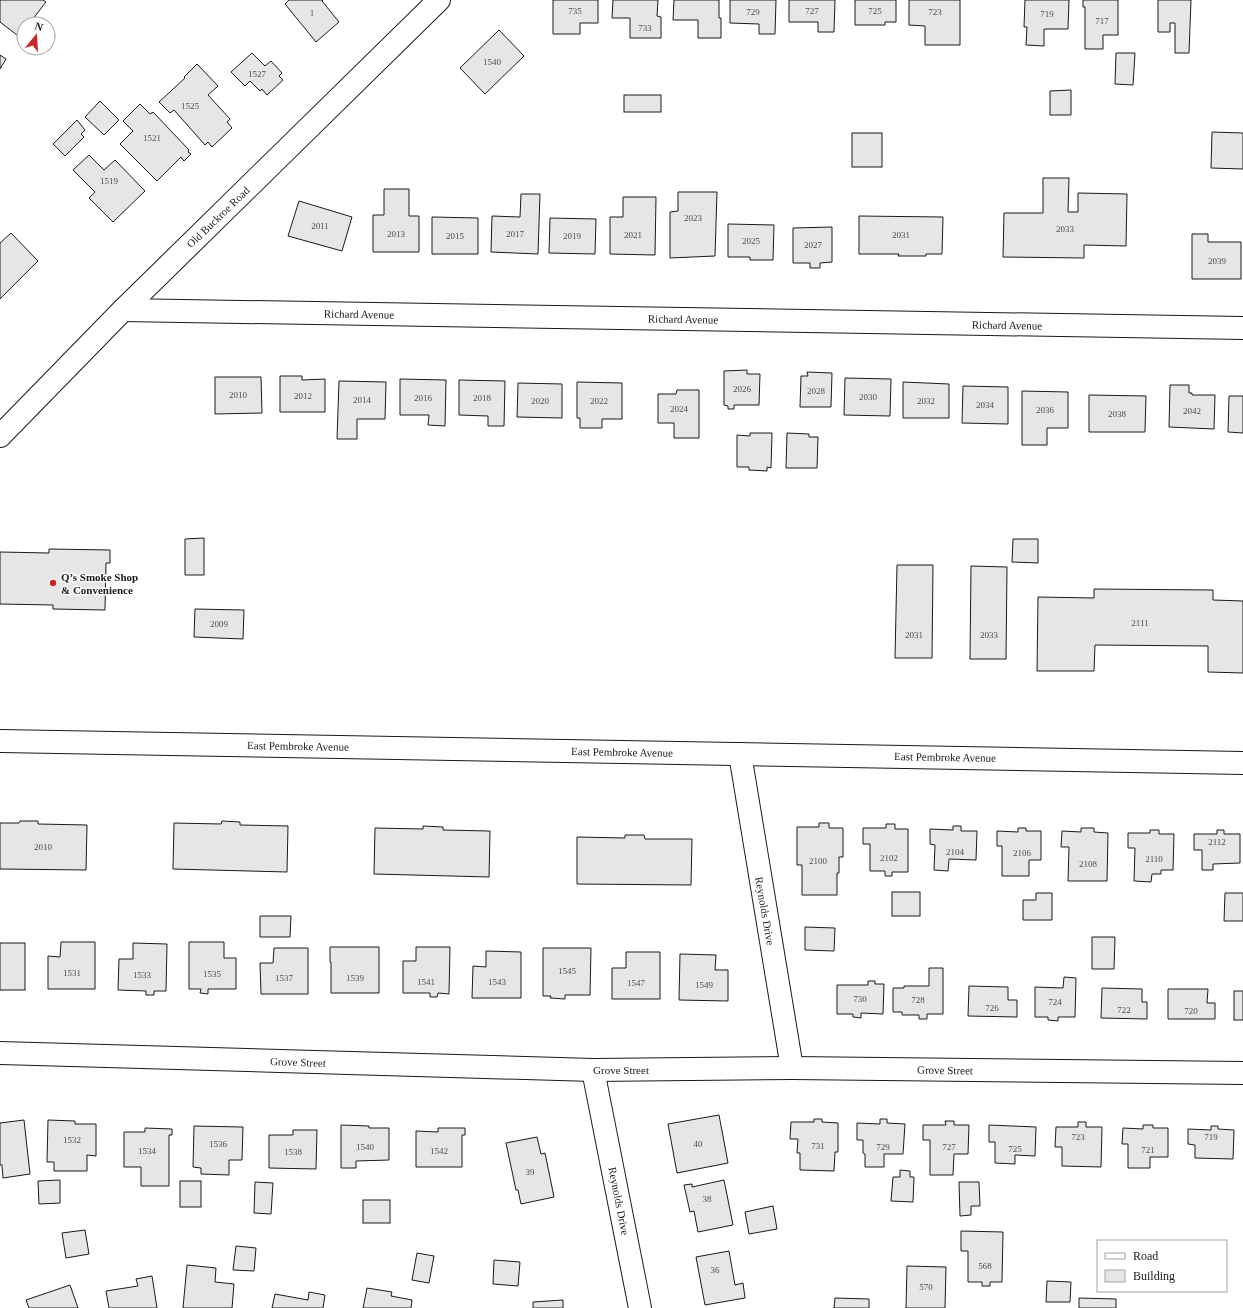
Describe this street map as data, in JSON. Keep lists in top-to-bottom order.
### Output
{
  "streets": {
    "street": [
      "Old Buckroe Road",
      "Richard Avenue",
      "East Pembroke Avenue",
      "Reynolds Drive",
      "Grove Street"
    ]
  },
  "crossings": [
    ["Old Buckroe Road", "Richard Avenue"],
    ["East Pembroke Avenue", "Reynolds Drive"],
    ["Reynolds Drive", "Grove Street"]
  ],
  "places": ["Q’s Smoke Shop & Convenience"],
  "house_numbers": [
    "735",
    "727",
    "725",
    "729",
    "723",
    "1",
    "719",
    "717",
    "733",
    "1540",
    "1527",
    "1525",
    "1521",
    "1519",
    "2023",
    "2011",
    "2033",
    "2013",
    "2017",
    "2021",
    "2031",
    "2015",
    "2019",
    "2025",
    "2027",
    "2039",
    "2026",
    "2028",
    "2010",
    "2012",
    "2030",
    "2016",
    "2018",
    "2014",
    "2020",
    "2022",
    "2032",
    "2034",
    "2024",
    "2036",
    "2042",
    "2038",
    "2111",
    "2009",
    "2031",
    "2033",
    "2112",
    "2010",
    "2104",
    "2106",
    "2102",
    "2110",
    "2100",
    "2108",
    "1545",
    "1531",
    "1535",
    "1533",
    "1537",
    "1539",
    "1541",
    "1543",
    "1547",
    "1549",
    "730",
    "728",
    "724",
    "726",
    "722",
    "720",
    "723",
    "719",
    "1532",
    "1536",
    "40",
    "731",
    "1540",
    "729",
    "727",
    "725",
    "721",
    "1534",
    "1542",
    "1538",
    "39",
    "38",
    "568",
    "36",
    "570"
  ],
  "legend": ["Road", "Building"],
  "north": "top"
}
